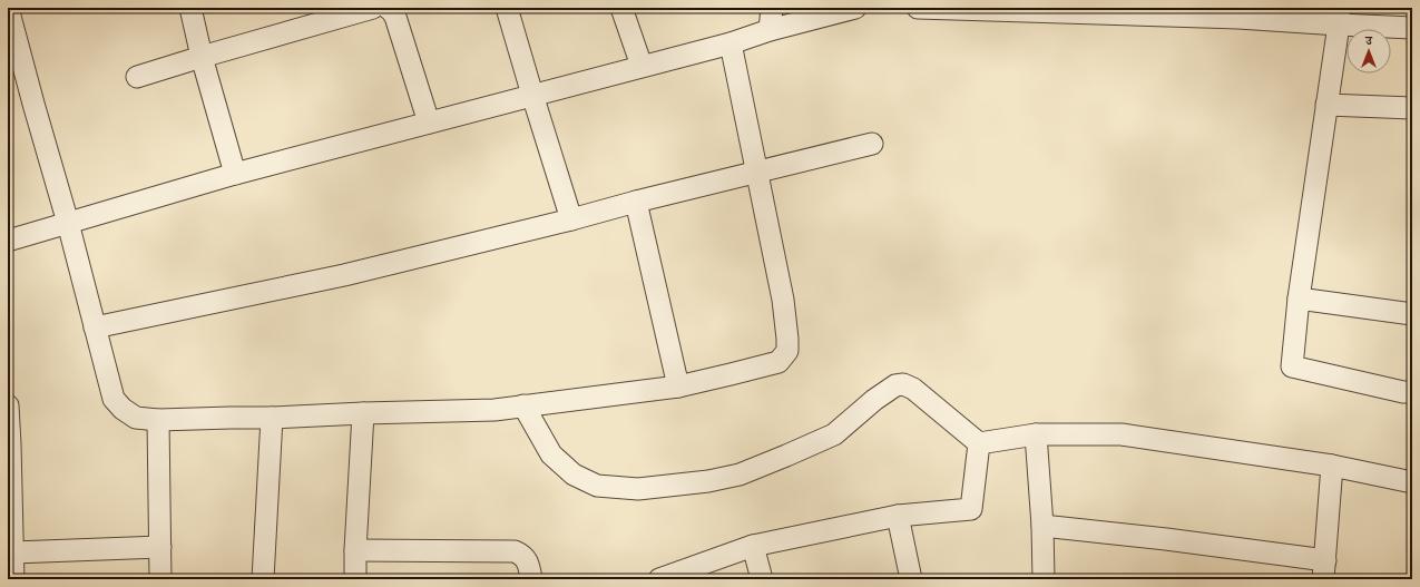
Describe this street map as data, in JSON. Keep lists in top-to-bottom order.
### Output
{
  "north": "top"
}
